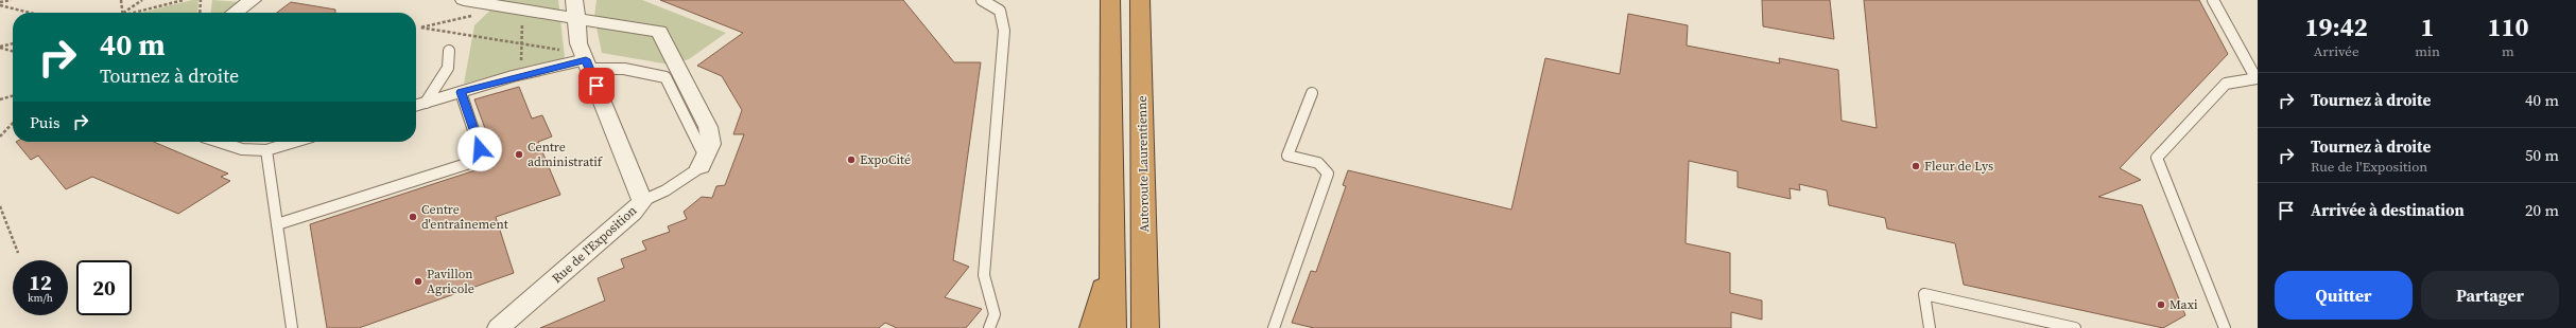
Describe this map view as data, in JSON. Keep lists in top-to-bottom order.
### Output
{
  "streets": {
    "highway": ["Autoroute Laurentienne"],
    "street": ["Rue de l'Exposition"]
  },
  "places": [
    "Centre administratif",
    "ExpoCité",
    "Fleur de Lys",
    "Centre d'entraînement",
    "Pavillon Agricole",
    "Maxi"
  ],
  "page": {
    "eta": [
      "19:42",
      "Arrivée",
      "1",
      "min",
      "110",
      "m"
    ],
    "turn": ["40 m", "Tournez à droite"],
    "list": [
      {
        "name": "Tournez à droite",
        "value": "40 m"
      },
      {
        "name": "Tournez à droite",
        "note": "Rue de l'Exposition",
        "value": "50 m"
      },
      {
        "name": "Arrivée à destination",
        "value": "20 m"
      }
    ],
    "then": "Puis",
    "speed": "12 km/h",
    "limit": "20",
    "buttons": ["Quitter", "Partager"]
  }
}
